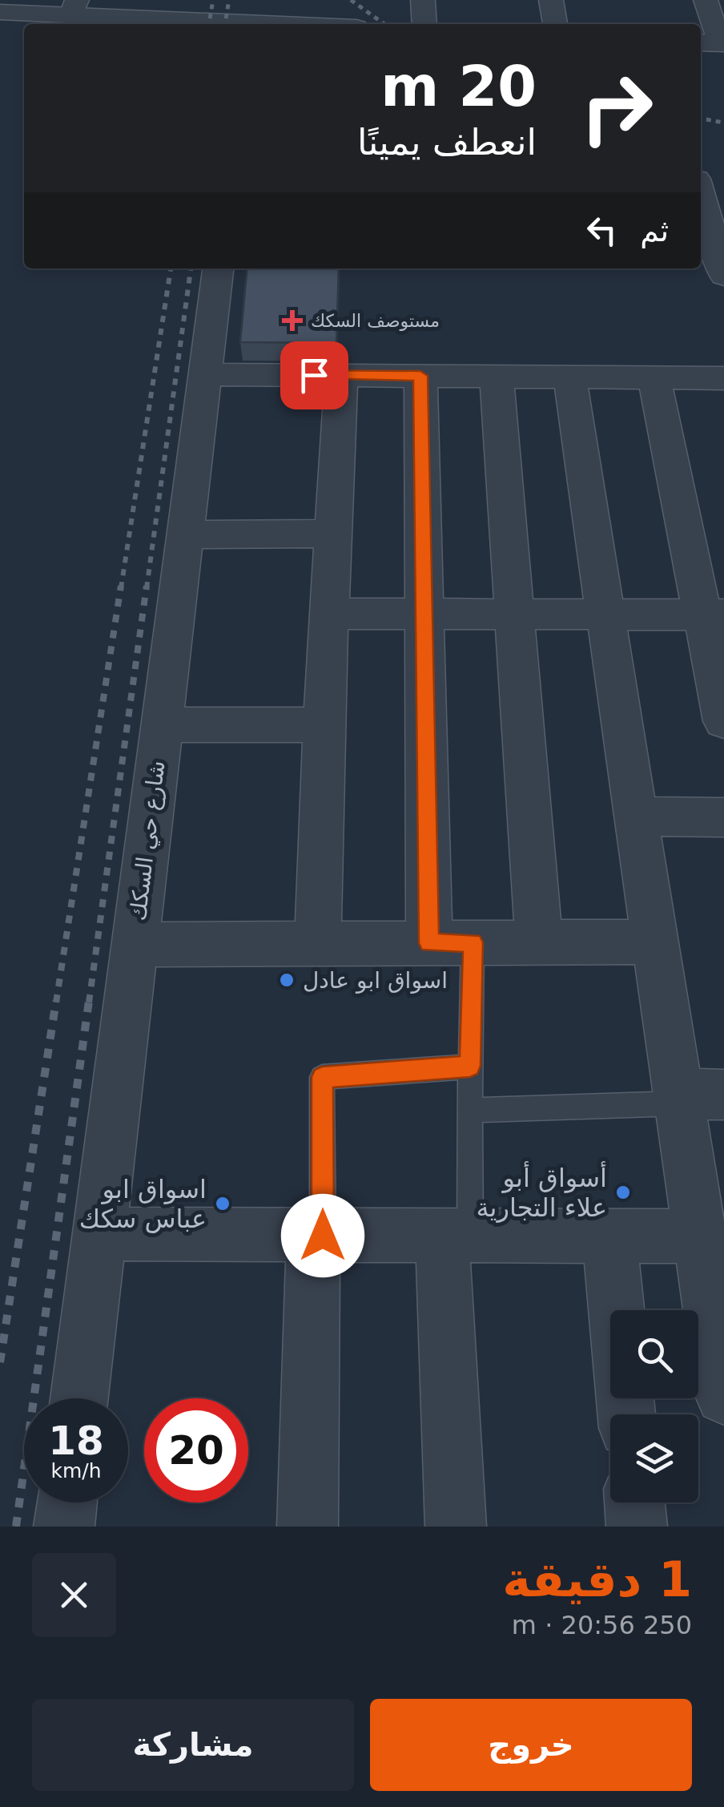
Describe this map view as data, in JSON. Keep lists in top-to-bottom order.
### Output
{
  "streets": {
    "street": ["شارع حي السكك"]
  },
  "places": {
    "health": ["مستوصف السكك"],
    "other": ["اسواق ابو عادل", "أسواق أبو علاء التجارية", "اسواق ابو عباس سكك"]
  },
  "page": {
    "turn": ["20 m", "انعطف يمينًا"],
    "then": "ثم",
    "speed": "18 km/h",
    "limit": "20",
    "heading": ["1 دقيقة", "250 m · 20:56"],
    "buttons": ["خروج", "مشاركة"]
  }
}
